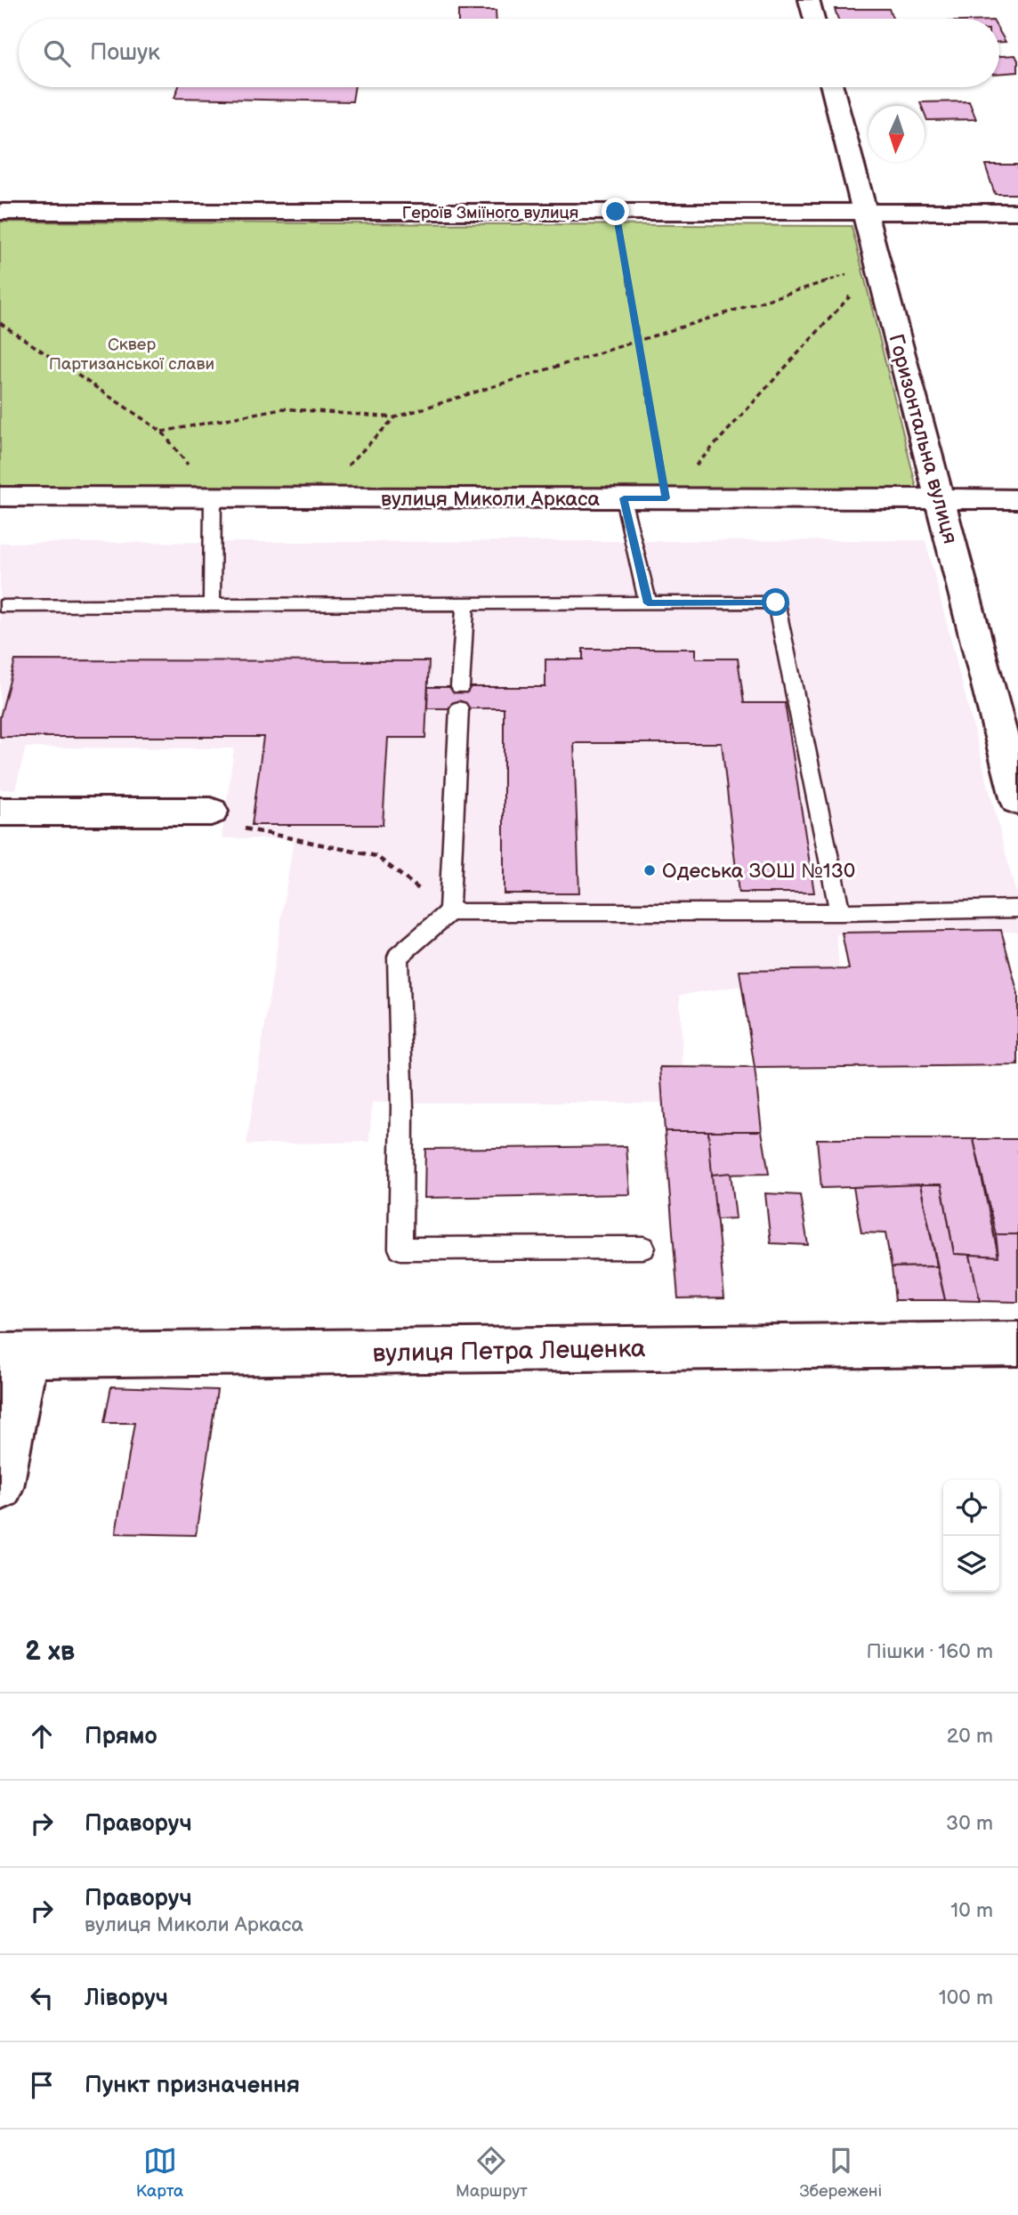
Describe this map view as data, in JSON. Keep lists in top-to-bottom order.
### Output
{
  "streets": {
    "street": [
      "Героїв Зміїного вулиця",
      "Горизонтальна вулиця",
      "вулиця Миколи Аркаса",
      "вулиця Петра Лещенка"
    ]
  },
  "crossings": [
    ["Героїв Зміїного вулиця", "Горизонтальна вулиця"],
    ["Горизонтальна вулиця", "вулиця Миколи Аркаса"]
  ],
  "parks": ["Сквер Партизанської слави"],
  "places": ["Одеська ЗОШ №130"],
  "north": "bottom",
  "page": {
    "search": "Пошук",
    "heading": ["2 хв", "Пішки · 160 m"],
    "list": [
      ["Прямо", "20 m"],
      ["Праворуч", "30 m"],
      ["Праворуч", "вулиця Миколи Аркаса", "10 m"],
      ["Ліворуч", "100 m"],
      "Пункт призначення"
    ],
    "nav": ["Карта", "Маршрут", "Збережені"]
  }
}
